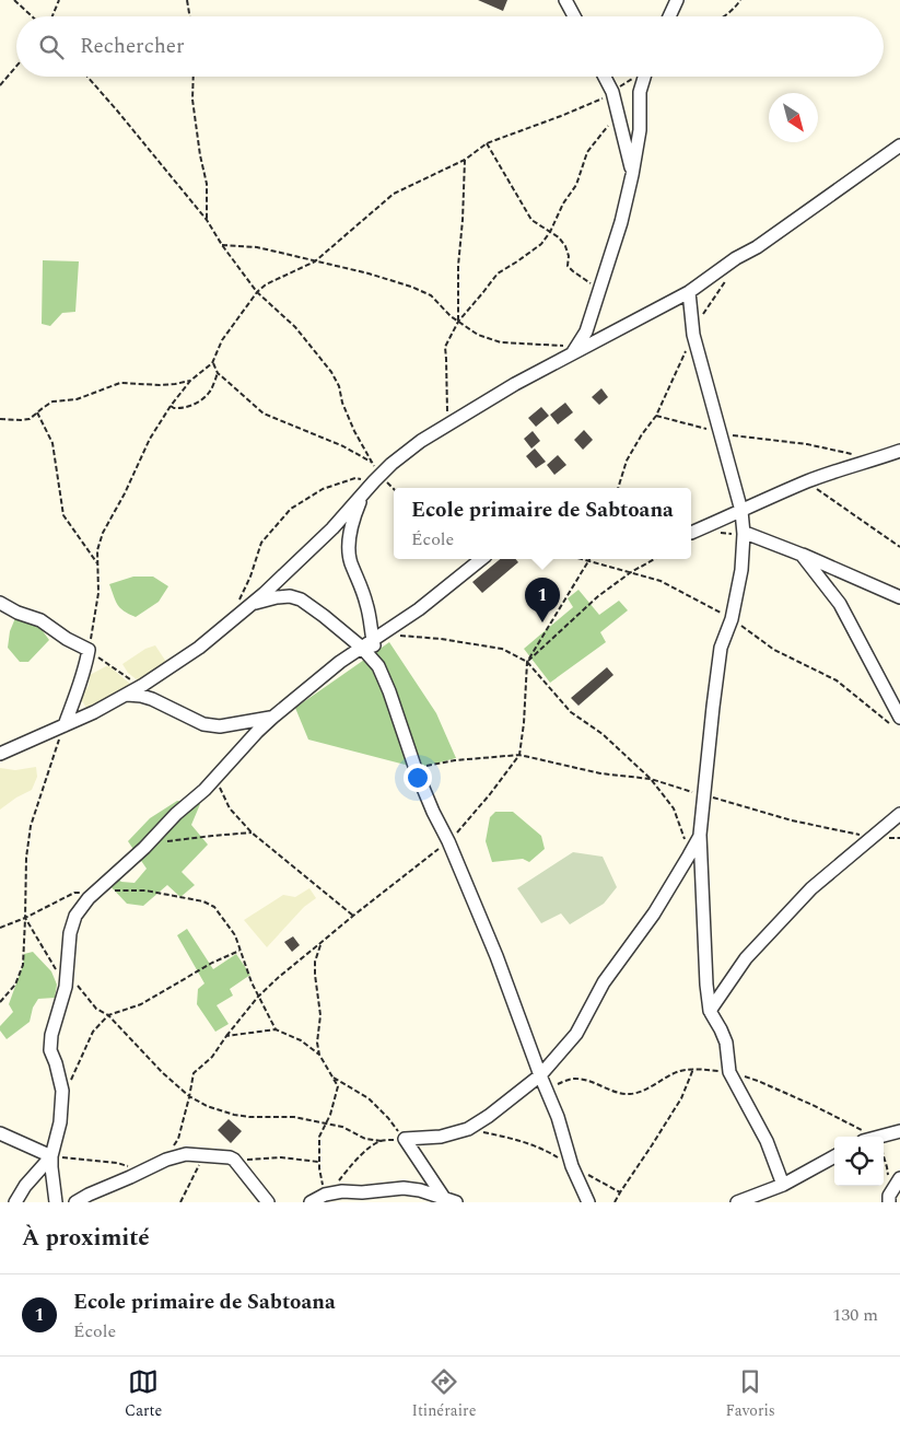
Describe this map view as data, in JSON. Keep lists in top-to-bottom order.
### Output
{
  "north": "bottom right",
  "page": {
    "search": "Rechercher",
    "popup": ["Ecole primaire de Sabtoana", "École"],
    "pins": "1",
    "heading": "À proximité",
    "list": [
      {
        "mark": "1",
        "name": "Ecole primaire de Sabtoana",
        "note": "École",
        "value": "130 m"
      }
    ],
    "nav": ["Carte", "Itinéraire", "Favoris"]
  }
}
